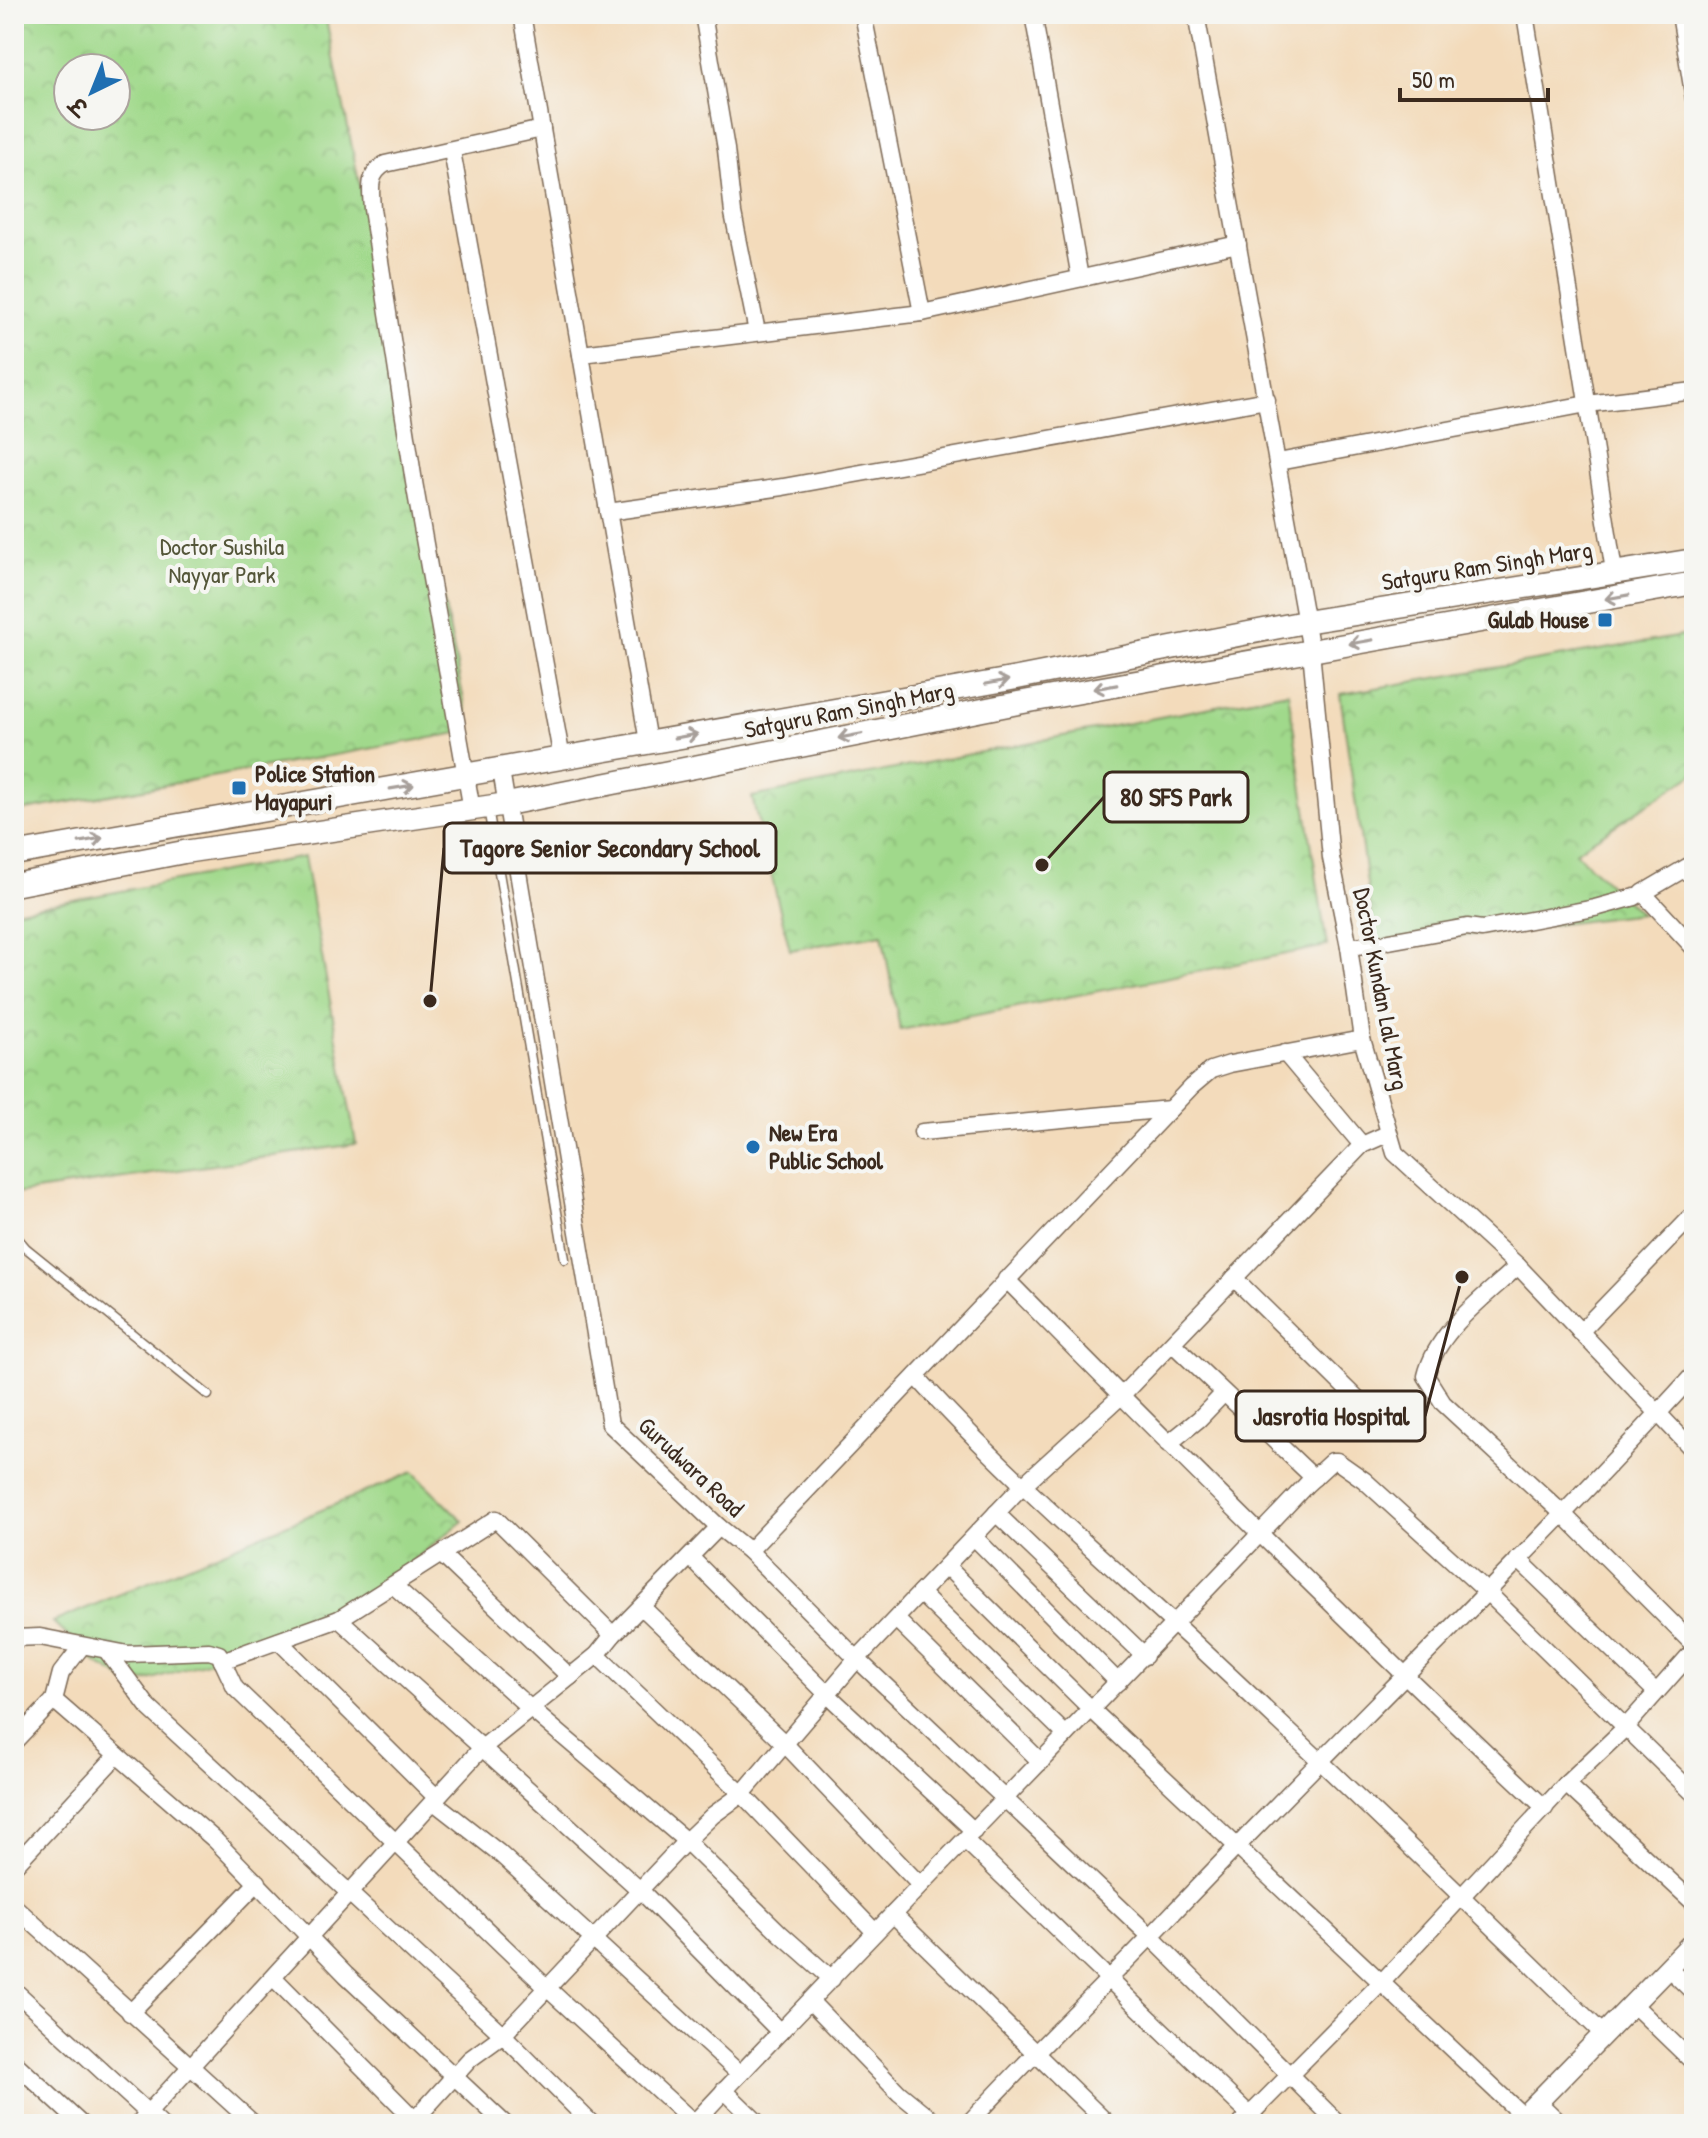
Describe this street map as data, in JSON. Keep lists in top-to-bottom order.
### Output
{
  "streets": {
    "main road": ["Satguru Ram Singh Marg"],
    "street": ["Doctor Kundan Lal Marg", "Gurudwara Road"]
  },
  "crossings": [
    ["Satguru Ram Singh Marg", "Doctor Kundan Lal Marg"],
    ["Satguru Ram Singh Marg", "Gurudwara Road"]
  ],
  "parks": ["Doctor Sushila Nayyar Park"],
  "places": {
    "transit": ["Gulab House", "Police Station Mayapuri"],
    "other": [
      "80 SFS Park",
      "Tagore Senior Secondary School",
      "New Era Public School",
      "Jasrotia Hospital"
    ]
  },
  "scale_bar": "50 m",
  "north": "bottom left"
}
